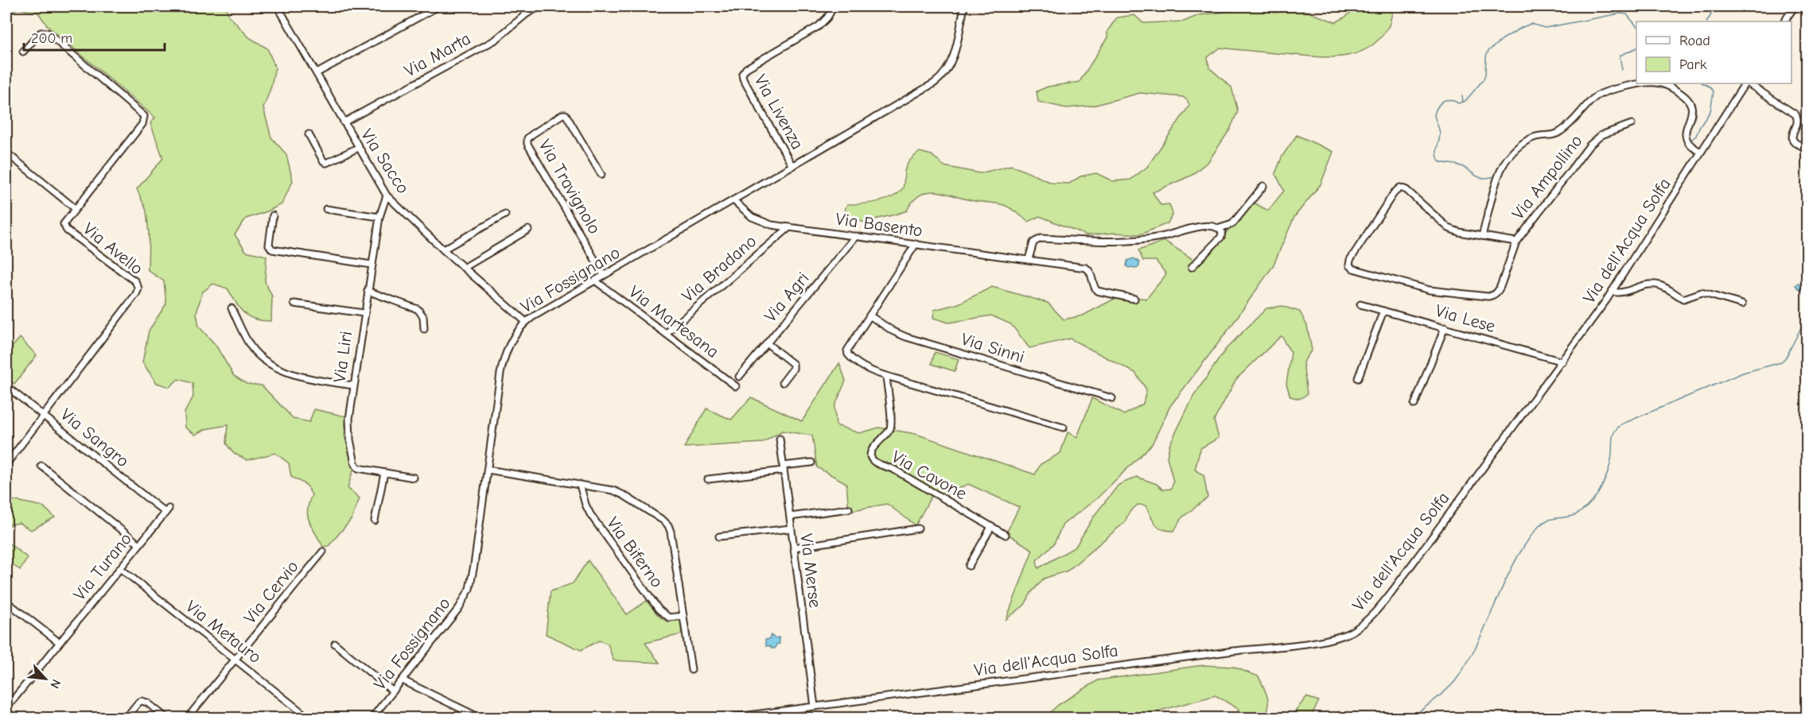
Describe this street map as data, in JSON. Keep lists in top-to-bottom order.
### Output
{
  "streets": {
    "street": [
      "Via Marta",
      "Via Livenza",
      "Via Sacco",
      "Via Ampollino",
      "Via Travignolo",
      "Via Basento",
      "Via dell'Acqua Solfa",
      "Via Avello",
      "Via Bradano",
      "Via Fossignano",
      "Via Agri",
      "Via Lese",
      "Via Martesana",
      "Via Sinni",
      "Via Liri",
      "Via Sangro",
      "Via Cavone",
      "Via Biferno",
      "Via Turano",
      "Via Merse",
      "Via Cervio",
      "Via Metauro"
    ]
  },
  "crossings": [
    ["Via Marta", "Via Sacco"],
    ["Via Livenza", "Via Fossignano"],
    ["Via Sacco", "Via Fossignano"],
    ["Via Sacco", "Via Liri"],
    ["Via Ampollino", "Via dell'Acqua Solfa"],
    ["Via Travignolo", "Via Fossignano"],
    ["Via Basento", "Via Bradano"],
    ["Via Basento", "Via Fossignano"],
    ["Via Basento", "Via Agri"],
    ["Via dell'Acqua Solfa", "Via Lese"],
    ["Via dell'Acqua Solfa", "Via Merse"],
    ["Via Avello", "Via Sangro"],
    ["Via Fossignano", "Via Martesana"],
    ["Via Fossignano", "Via Biferno"],
    ["Via Sangro", "Via Turano"],
    ["Via Turano", "Via Metauro"],
    ["Via Cervio", "Via Metauro"]
  ],
  "legend": ["Road", "Park"],
  "scale_bar": "200 m",
  "north": "bottom right"
}
